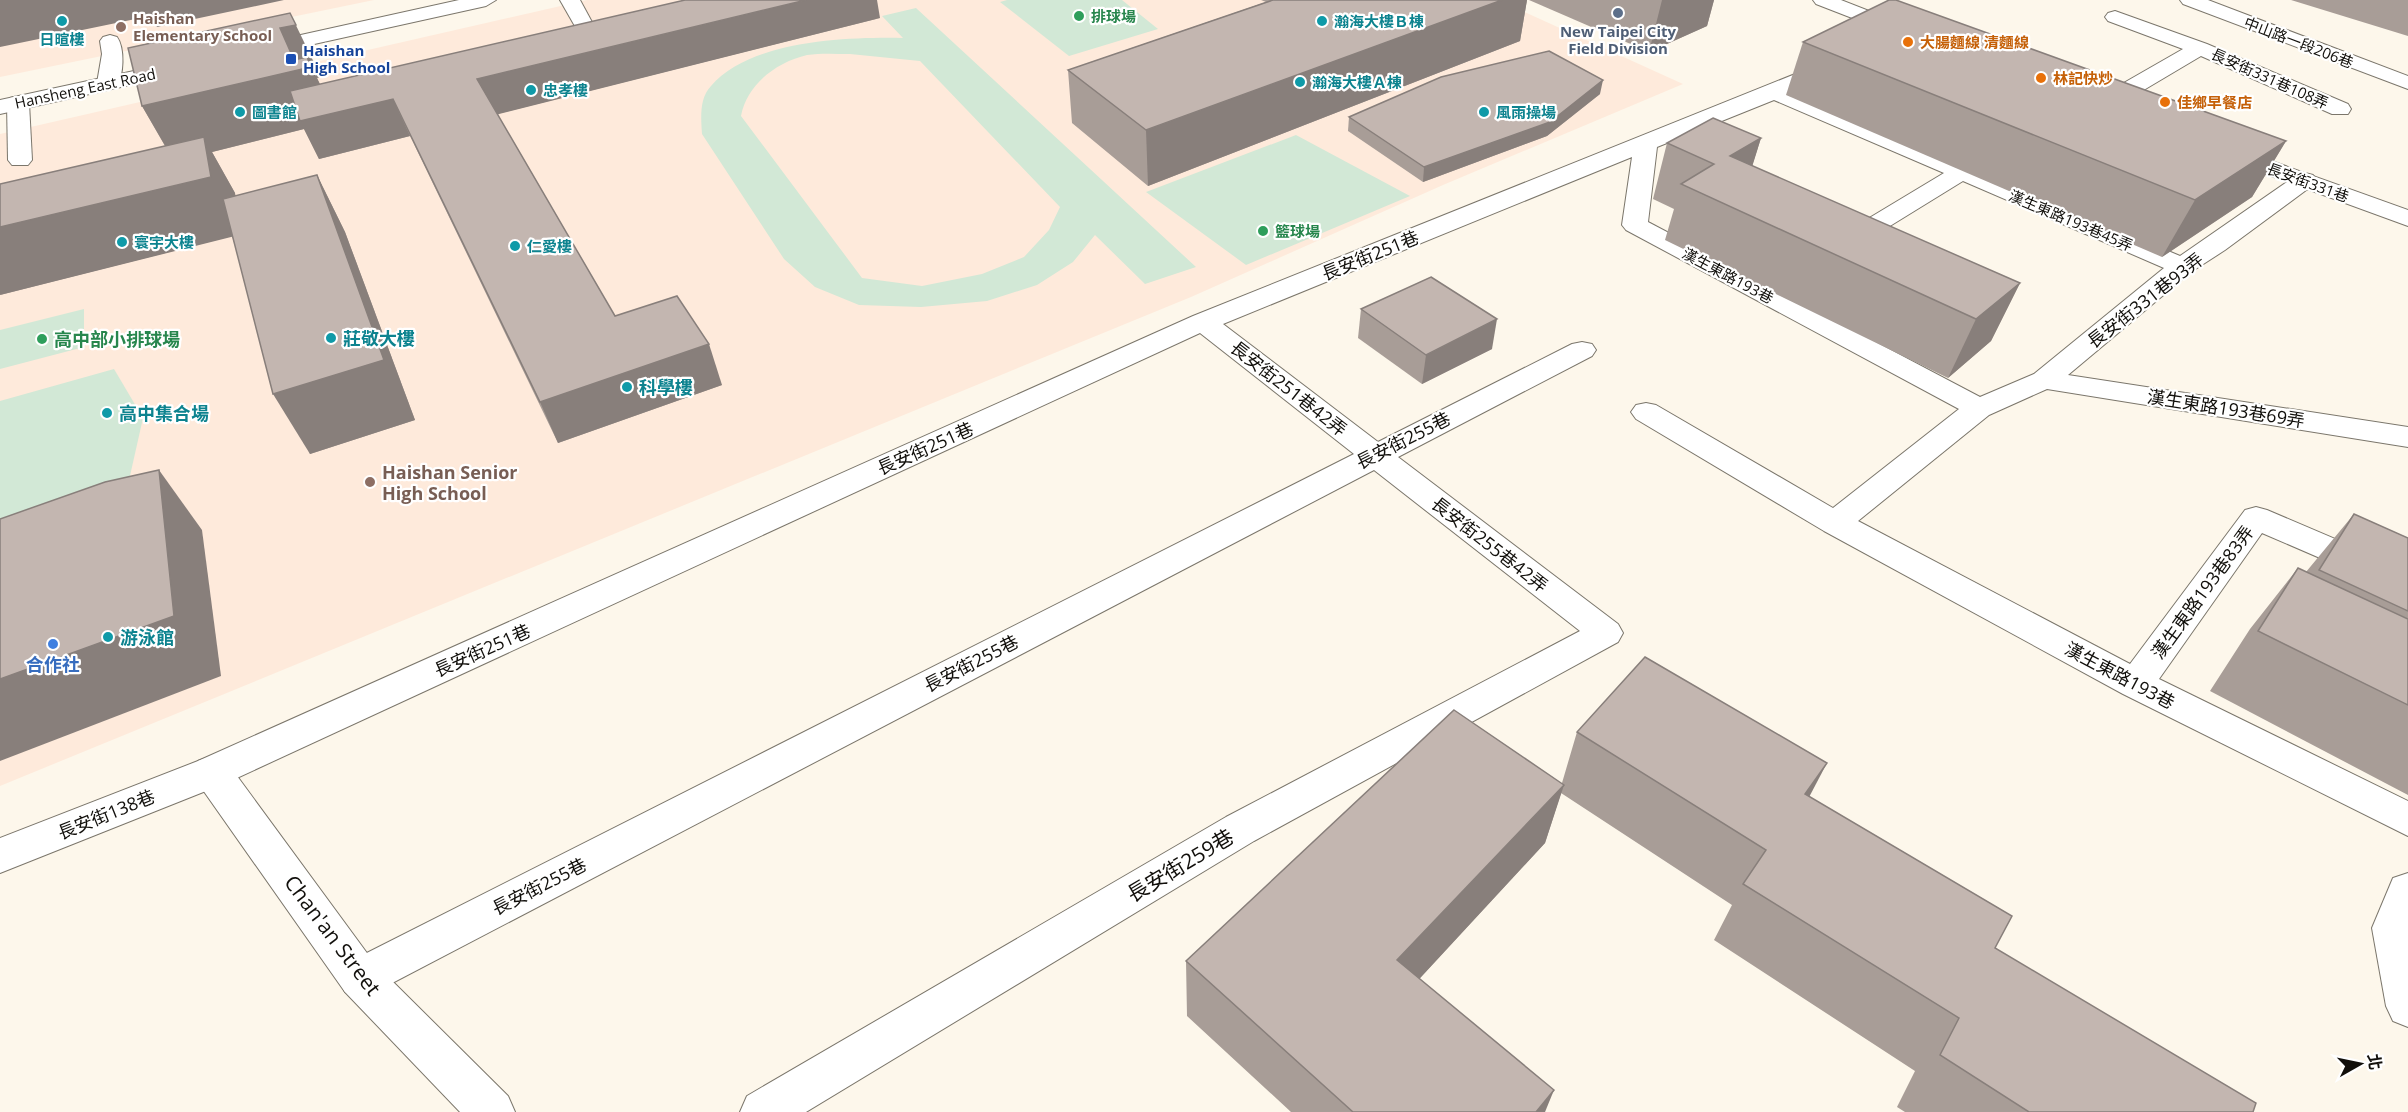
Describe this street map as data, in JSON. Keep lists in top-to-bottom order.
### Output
{
  "streets": {
    "street": [
      "中山路一段206巷",
      "長安街331巷108弄",
      "Hansheng East Road",
      "長安街331巷",
      "漢生東路193巷45弄",
      "長安街251巷",
      "漢生東路193巷",
      "長安街331巷93弄",
      "長安街251巷42弄",
      "漢生東路193巷69弄",
      "長安街255巷",
      "長安街255巷42弄",
      "漢生東路193巷83弄",
      "長安街138巷",
      "長安街259巷",
      "Chan'an Street"
    ]
  },
  "crossings": [
    ["長安街331巷", "長安街331巷93弄"],
    ["漢生東路193巷45弄", "長安街331巷93弄"],
    ["長安街251巷", "漢生東路193巷"],
    ["長安街251巷", "長安街251巷42弄"],
    ["長安街251巷", "長安街138巷"],
    ["長安街251巷", "Chan'an Street"],
    ["漢生東路193巷", "長安街331巷93弄"],
    ["漢生東路193巷", "漢生東路193巷83弄"],
    ["長安街331巷93弄", "漢生東路193巷69弄"],
    ["長安街251巷42弄", "長安街255巷"],
    ["長安街251巷42弄", "長安街255巷42弄"],
    ["長安街255巷", "長安街255巷42弄"],
    ["長安街255巷", "Chan'an Street"],
    ["長安街255巷42弄", "長安街259巷"],
    ["長安街138巷", "Chan'an Street"]
  ],
  "places": {
    "other": [
      "New Taipei City Field Division",
      "排球場",
      "日暄樓",
      "瀚海大樓Ｂ棟",
      "Haishan Elementary School",
      "大腸麵線 清麵線",
      "林記快炒",
      "瀚海大樓Ａ棟",
      "忠孝樓",
      "佳鄉早餐店",
      "圖書館",
      "風雨操場",
      "籃球場",
      "寰宇大樓",
      "仁愛樓",
      "莊敬大樓",
      "高中部小排球場",
      "科學樓",
      "高中集合場",
      "Haishan Senior High School",
      "游泳館",
      "合作社"
    ],
    "transit": ["Haishan High School"]
  },
  "north": "right"
}
